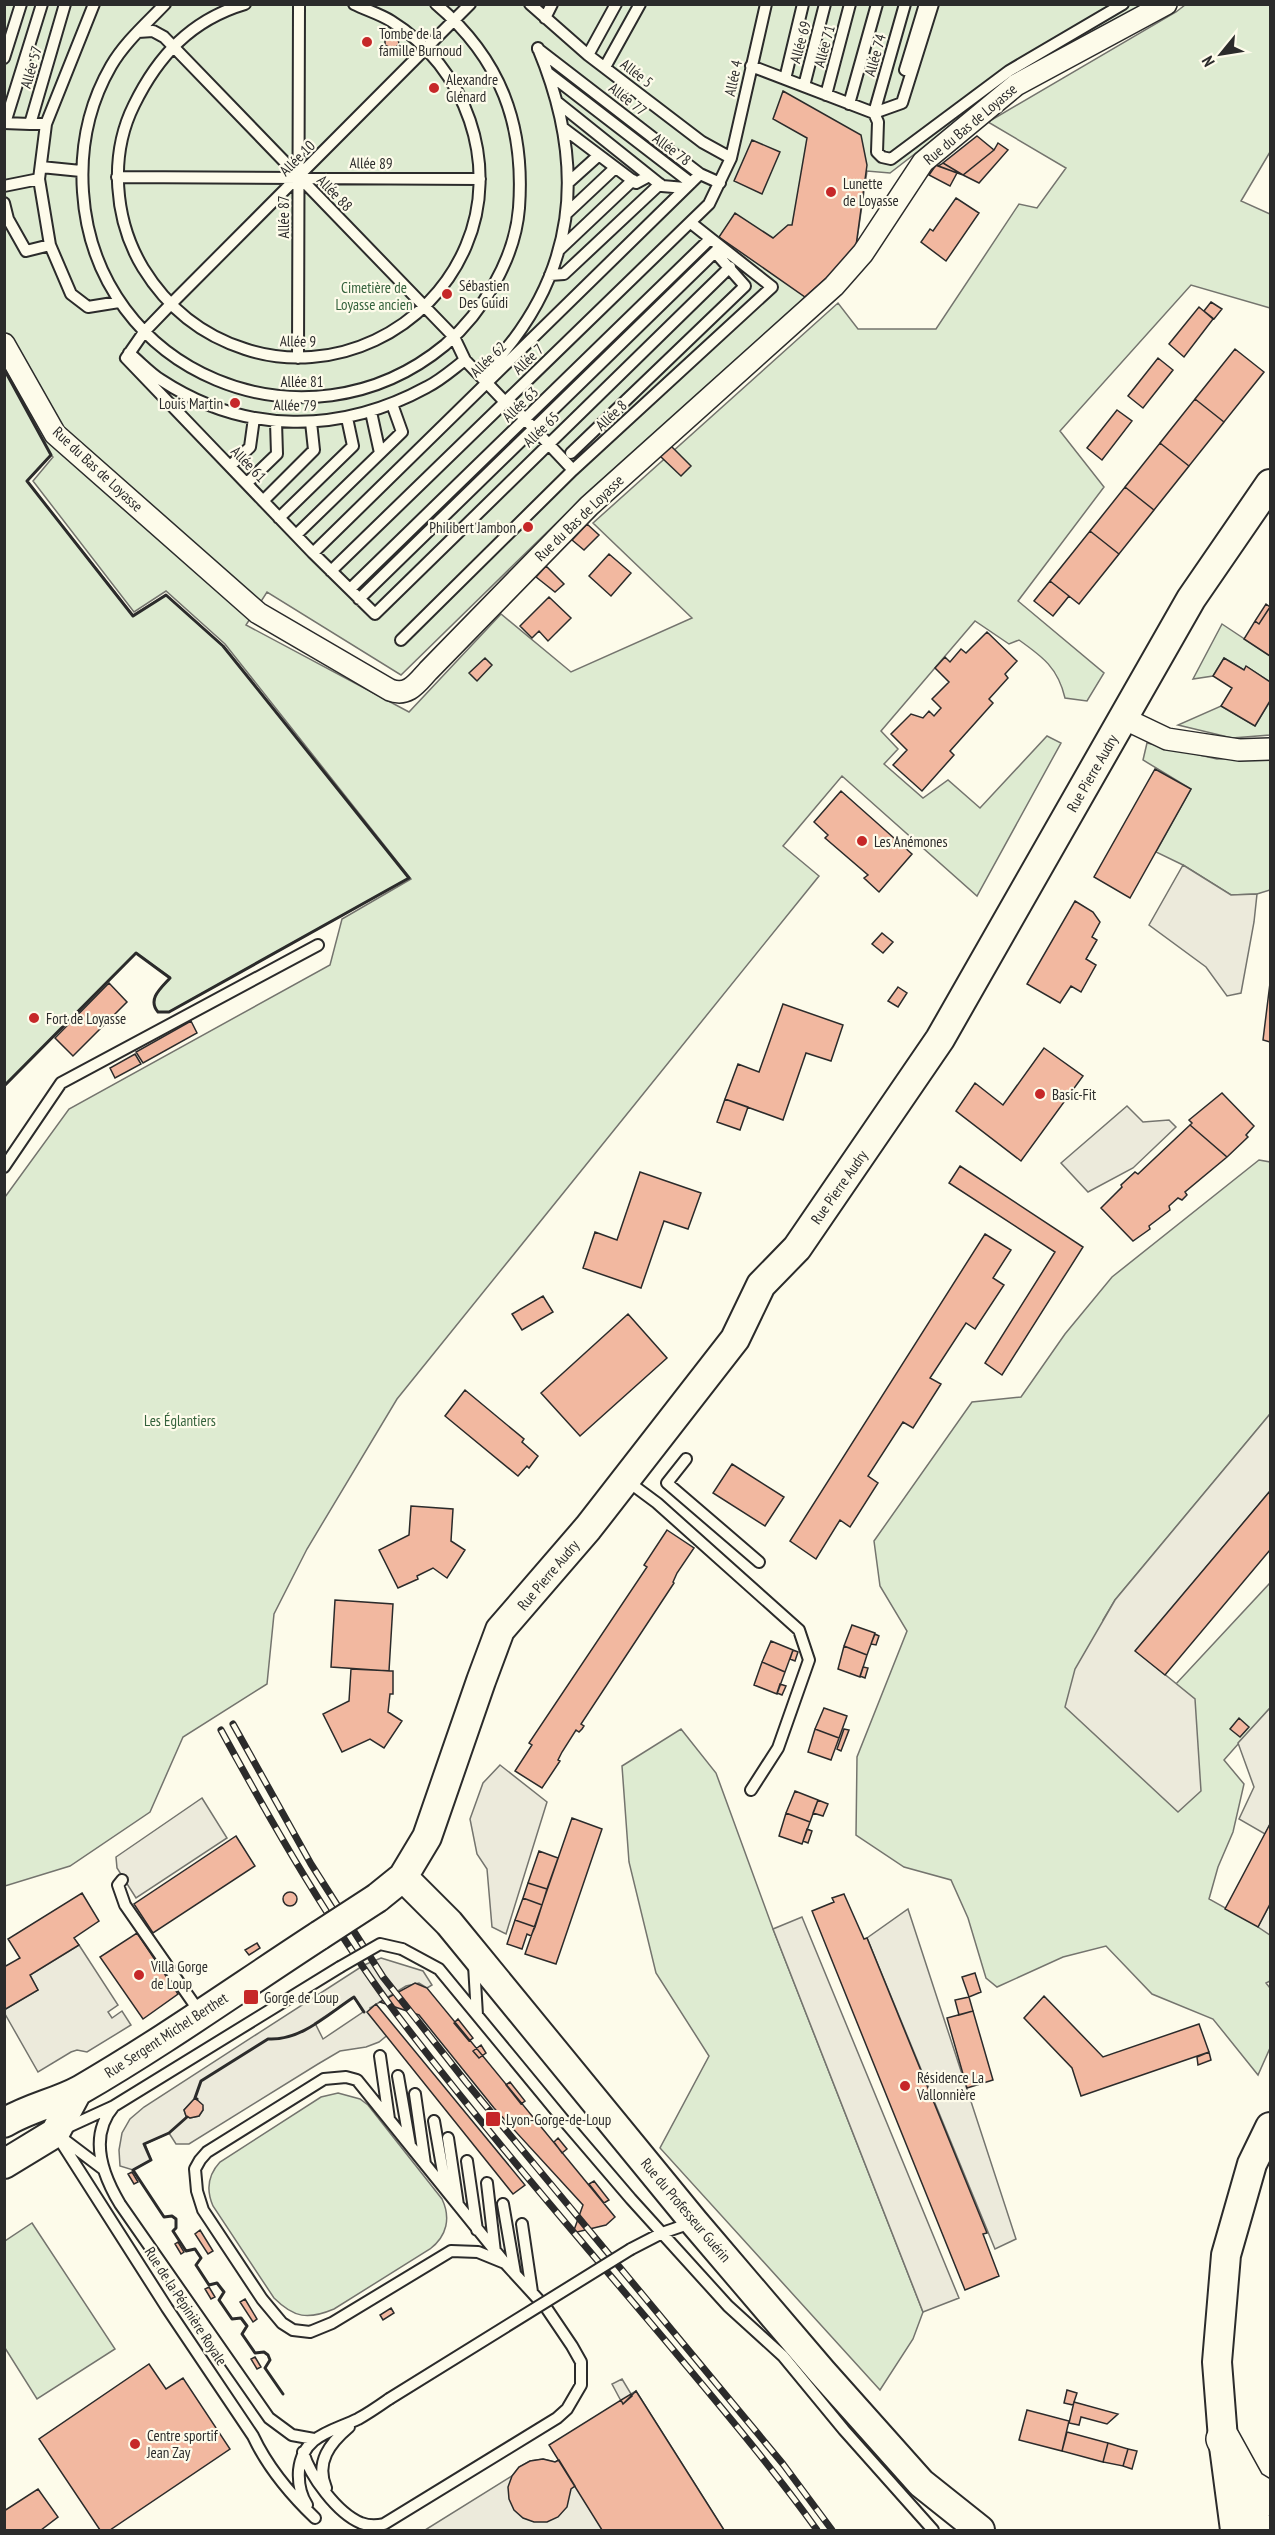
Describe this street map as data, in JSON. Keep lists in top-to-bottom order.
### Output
{
  "streets": {
    "main road": ["Rue Pierre Audry", "Rue Sergent Michel Berthet", "Rue du Professeur Guérin"],
    "street": ["Rue du Bas de Loyasse"],
    "lane": [
      "Allée 69",
      "Allée 71",
      "Allée 74",
      "Allée 57",
      "Allée 5",
      "Allée 4",
      "Allée 77",
      "Allée 78",
      "Allée 10",
      "Allée 89",
      "Allée 88",
      "Allée 87",
      "Allée 9",
      "Allée 62",
      "Allée 7",
      "Allée 81",
      "Allée 63",
      "Allée 79",
      "Allée 8",
      "Allée 65",
      "Allée 61",
      "Rue de la Pépinière Royale"
    ]
  },
  "crossings": [
    ["Allée 5", "Allée 4"],
    ["Allée 5", "Allée 7"],
    ["Allée 4", "Allée 7"],
    ["Allée 77", "Allée 78"],
    ["Allée 77", "Allée 62"],
    ["Allée 77", "Allée 7"],
    ["Allée 78", "Allée 62"],
    ["Allée 10", "Allée 89"],
    ["Allée 10", "Allée 88"],
    ["Allée 10", "Allée 87"],
    ["Allée 10", "Allée 9"],
    ["Allée 10", "Allée 81"],
    ["Allée 89", "Allée 88"],
    ["Allée 89", "Allée 87"],
    ["Allée 89", "Allée 9"],
    ["Allée 88", "Allée 87"],
    ["Allée 88", "Allée 9"],
    ["Allée 88", "Allée 62"],
    ["Allée 88", "Allée 7"],
    ["Allée 88", "Allée 81"],
    ["Allée 88", "Allée 63"],
    ["Allée 88", "Allée 79"],
    ["Allée 88", "Allée 8"],
    ["Allée 88", "Allée 65"],
    ["Allée 87", "Allée 9"],
    ["Allée 62", "Allée 61"],
    ["Allée 7", "Allée 8"],
    ["Allée 7", "Allée 61"],
    ["Allée 63", "Allée 8"],
    ["Allée 63", "Allée 61"],
    ["Allée 79", "Allée 61"],
    ["Allée 65", "Allée 61"],
    ["Rue Pierre Audry", "Rue Sergent Michel Berthet"],
    ["Rue Pierre Audry", "Rue du Professeur Guérin"],
    ["Rue Sergent Michel Berthet", "Rue du Professeur Guérin"],
    ["Rue Sergent Michel Berthet", "Rue de la Pépinière Royale"]
  ],
  "parks": ["Cimetière de Loyasse ancien", "Les Églantiers"],
  "places": {
    "other": [
      "Tombe de la famille Burnoud",
      "Alexandre Glénard",
      "Lunette de Loyasse",
      "Sébastien Des Guidi",
      "Louis Martin",
      "Philibert Jambon",
      "Les Anémones",
      "Fort de Loyasse",
      "Basic-Fit",
      "Villa Gorge de Loup",
      "Résidence La Vallonnière",
      "Centre sportif Jean Zay"
    ],
    "transit": ["Gorge de Loup", "Lyon-Gorge-de-Loup"]
  },
  "north": "bottom left"
}
